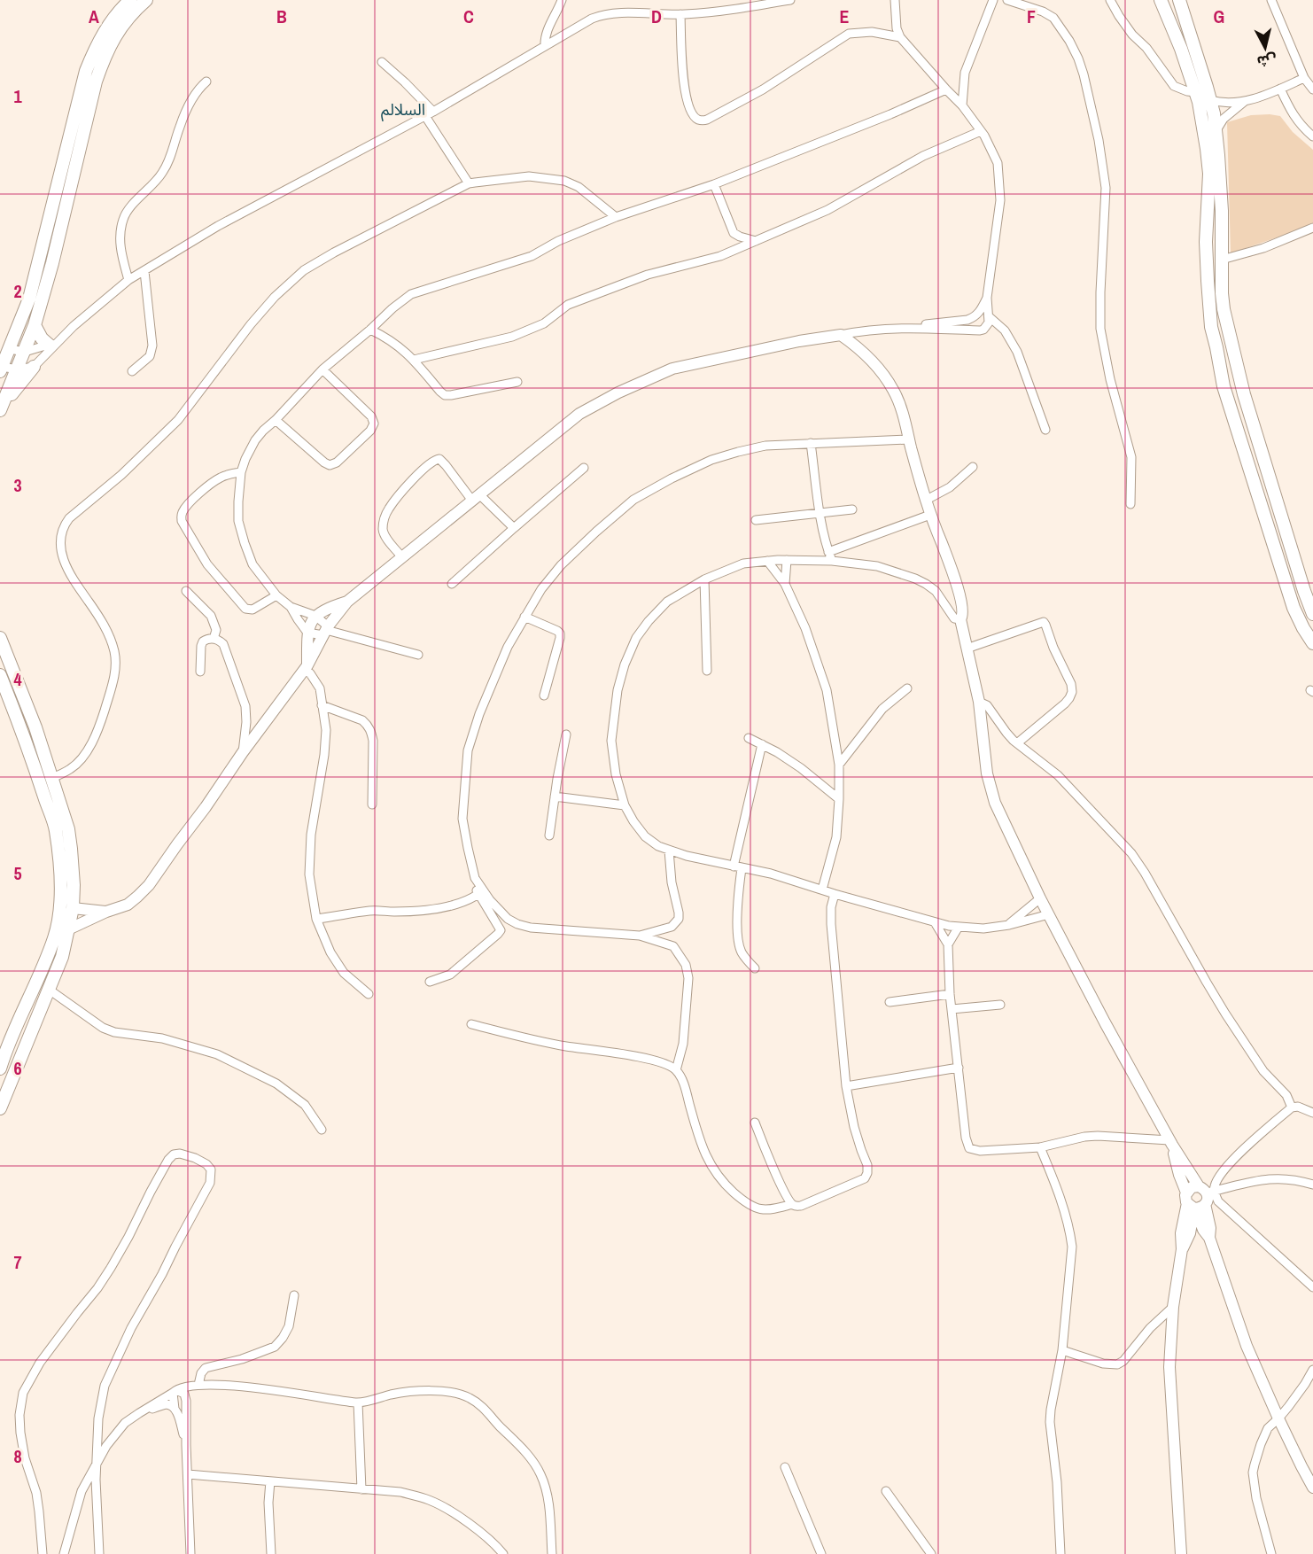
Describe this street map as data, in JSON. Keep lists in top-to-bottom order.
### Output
{
  "districts": ["السلالم"],
  "north": "bottom",
  "grid": {
    "columns": [
      "A",
      "B",
      "C",
      "D",
      "E",
      "F",
      "G"
    ],
    "rows": [
      "1",
      "2",
      "3",
      "4",
      "5",
      "6",
      "7",
      "8"
    ]
  }
}
